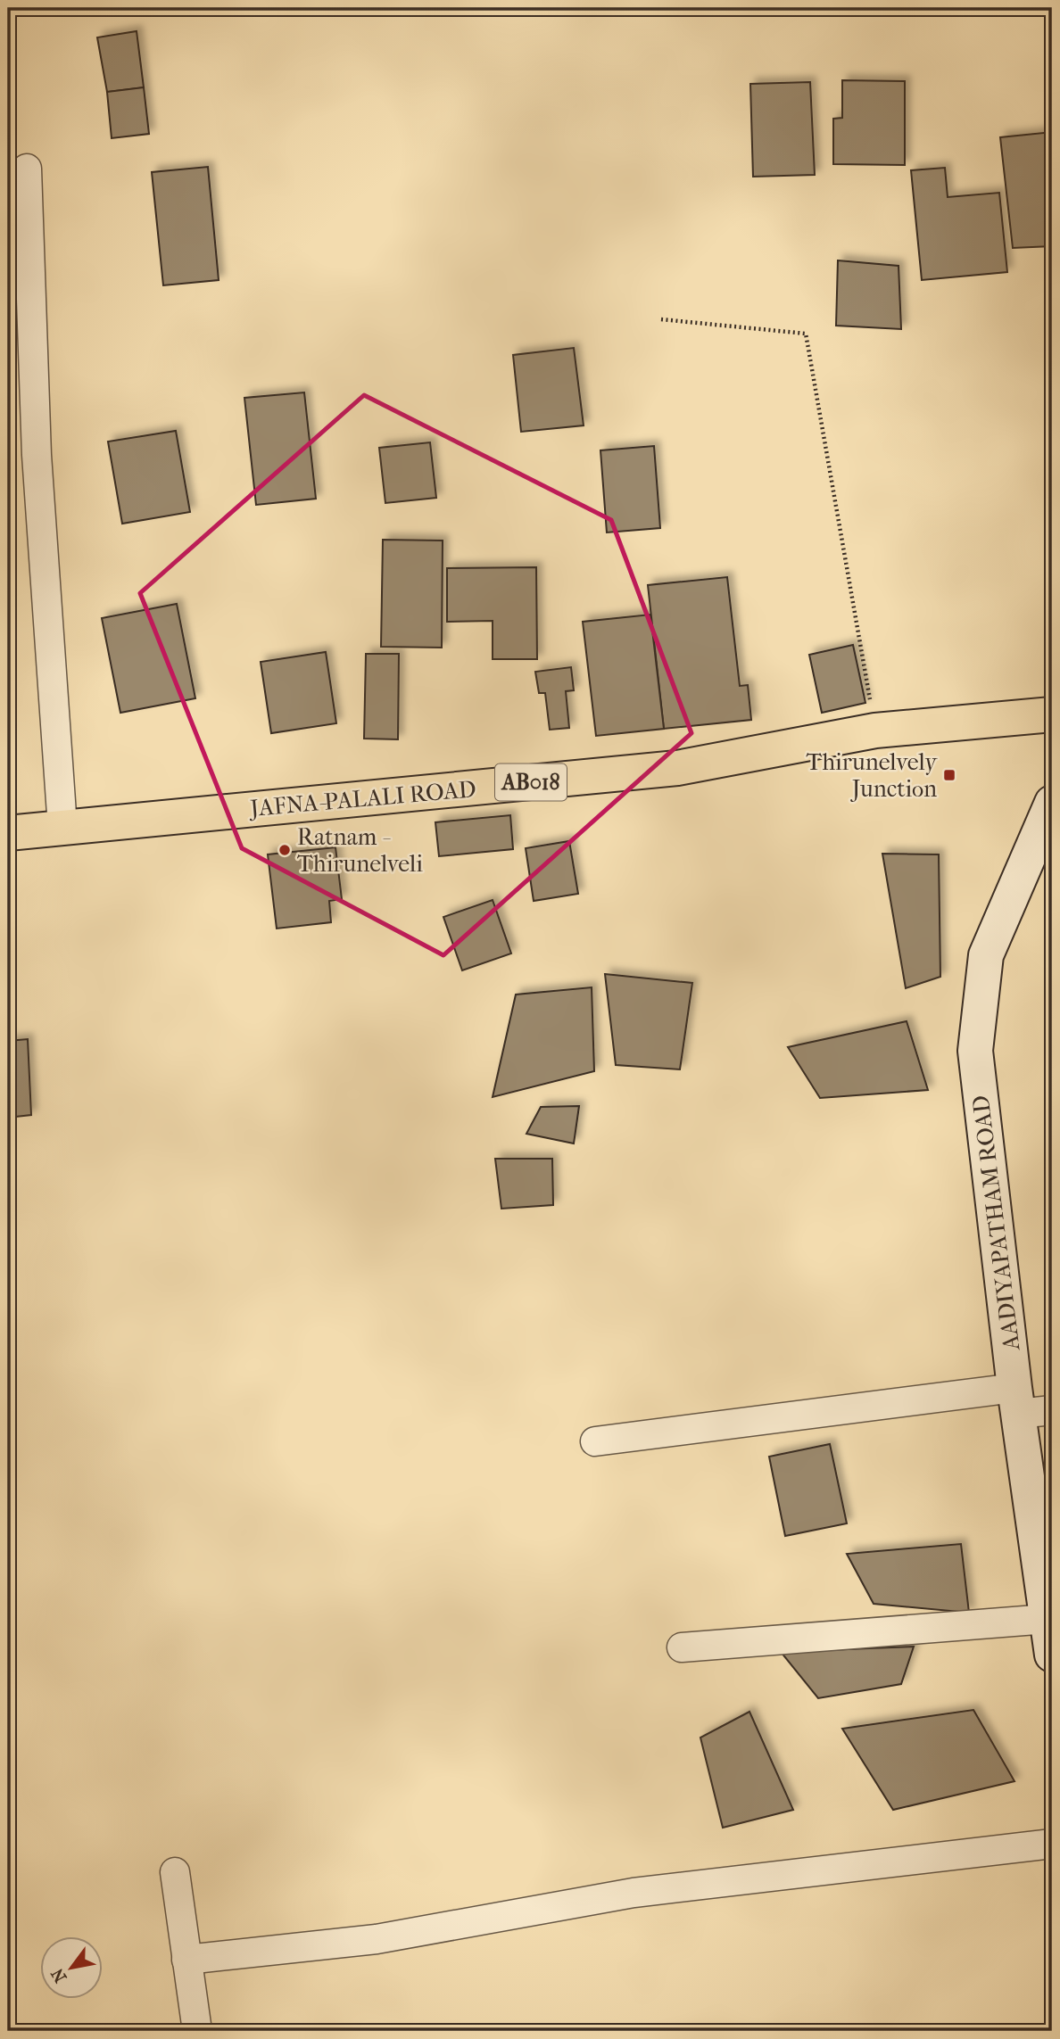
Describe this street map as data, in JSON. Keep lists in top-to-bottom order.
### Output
{
  "streets": {
    "main road": ["AB018", "JAFNA-PALALI ROAD"],
    "street": ["AADIYAPATHAM ROAD"]
  },
  "places": {
    "transit": ["Thirunelvely Junction"],
    "other": ["Ratnam - Thirunelveli"]
  },
  "north": "bottom left"
}
